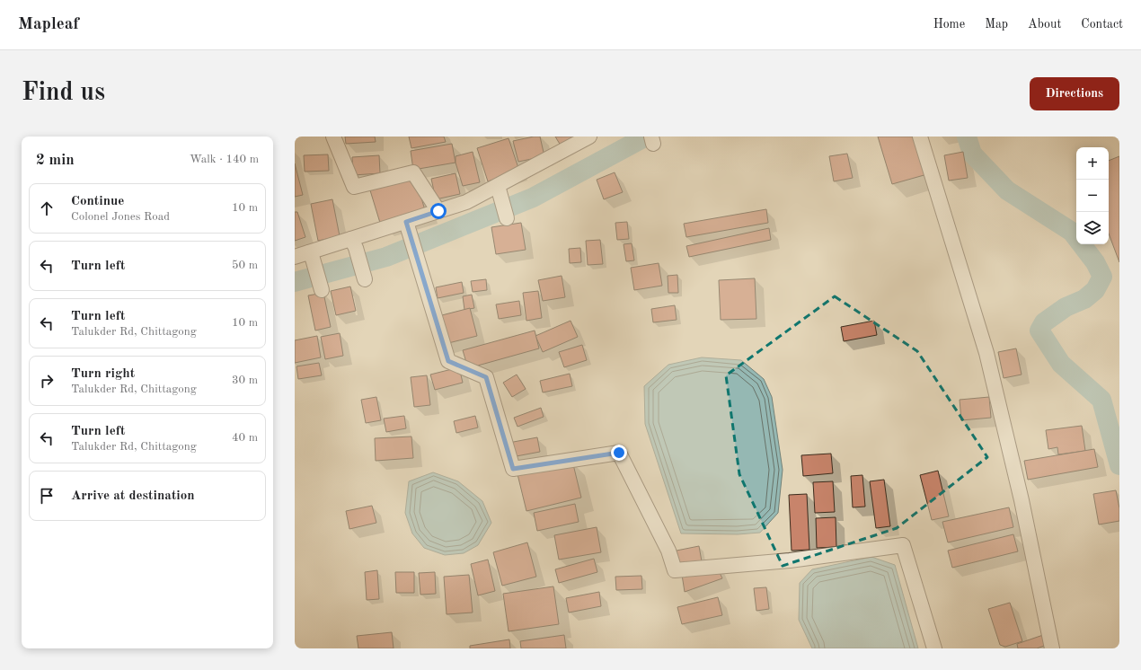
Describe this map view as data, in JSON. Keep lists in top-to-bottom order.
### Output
{
  "page": {
    "header": "Mapleaf",
    "nav": [
      "Home",
      "Map",
      "About",
      "Contact"
    ],
    "buttons": "Directions",
    "title": "Find us",
    "heading": ["2 min", "Walk · 140 m"],
    "map_buttons": ["+", "−"],
    "list": [
      ["Continue", "Colonel Jones Road", "10 m"],
      ["Turn left", "50 m"],
      ["Turn left", "Talukder Rd, Chittagong", "10 m"],
      ["Turn right", "Talukder Rd, Chittagong", "30 m"],
      ["Turn left", "Talukder Rd, Chittagong", "40 m"],
      "Arrive at destination"
    ]
  }
}
